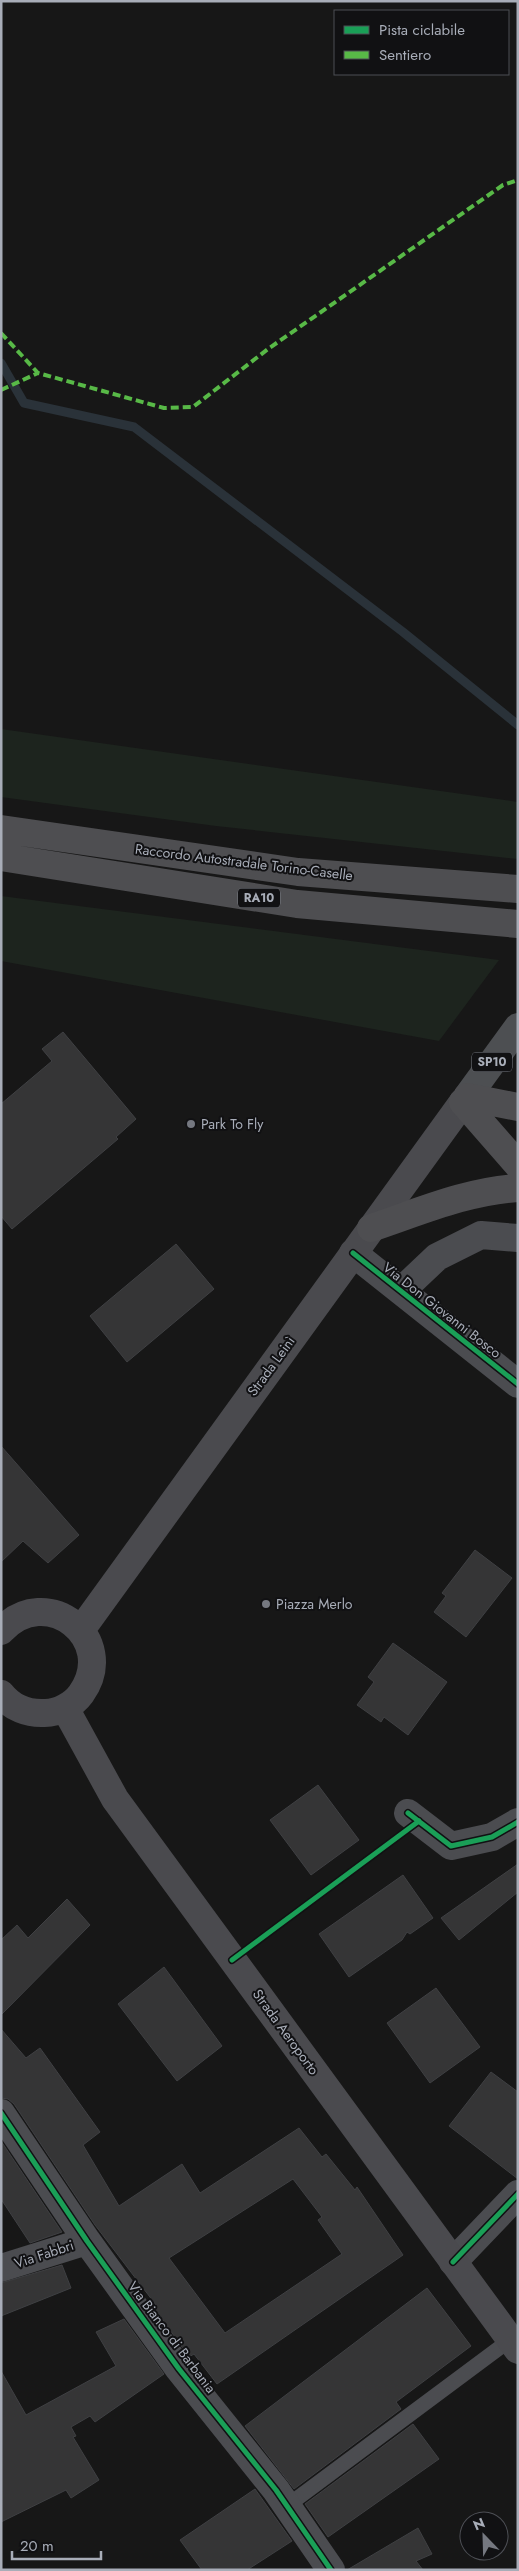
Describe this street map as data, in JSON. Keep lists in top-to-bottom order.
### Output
{
  "streets": {
    "highway": ["Raccordo Autostradale Torino-Caselle", "RA10"],
    "main road": ["SP10", "Strada Leinì", "Strada Aeroporto"],
    "street": ["Via Don Giovanni Bosco", "Via Fabbri", "Via Bianco di Barbania"]
  },
  "crossings": [
    ["Via Don Giovanni Bosco", "Strada Leinì"],
    ["Via Fabbri", "Via Bianco di Barbania"]
  ],
  "places": ["Park To Fly", "Piazza Merlo"],
  "legend": ["Pista ciclabile", "Sentiero"],
  "scale_bar": "20 m",
  "north": "top left"
}
